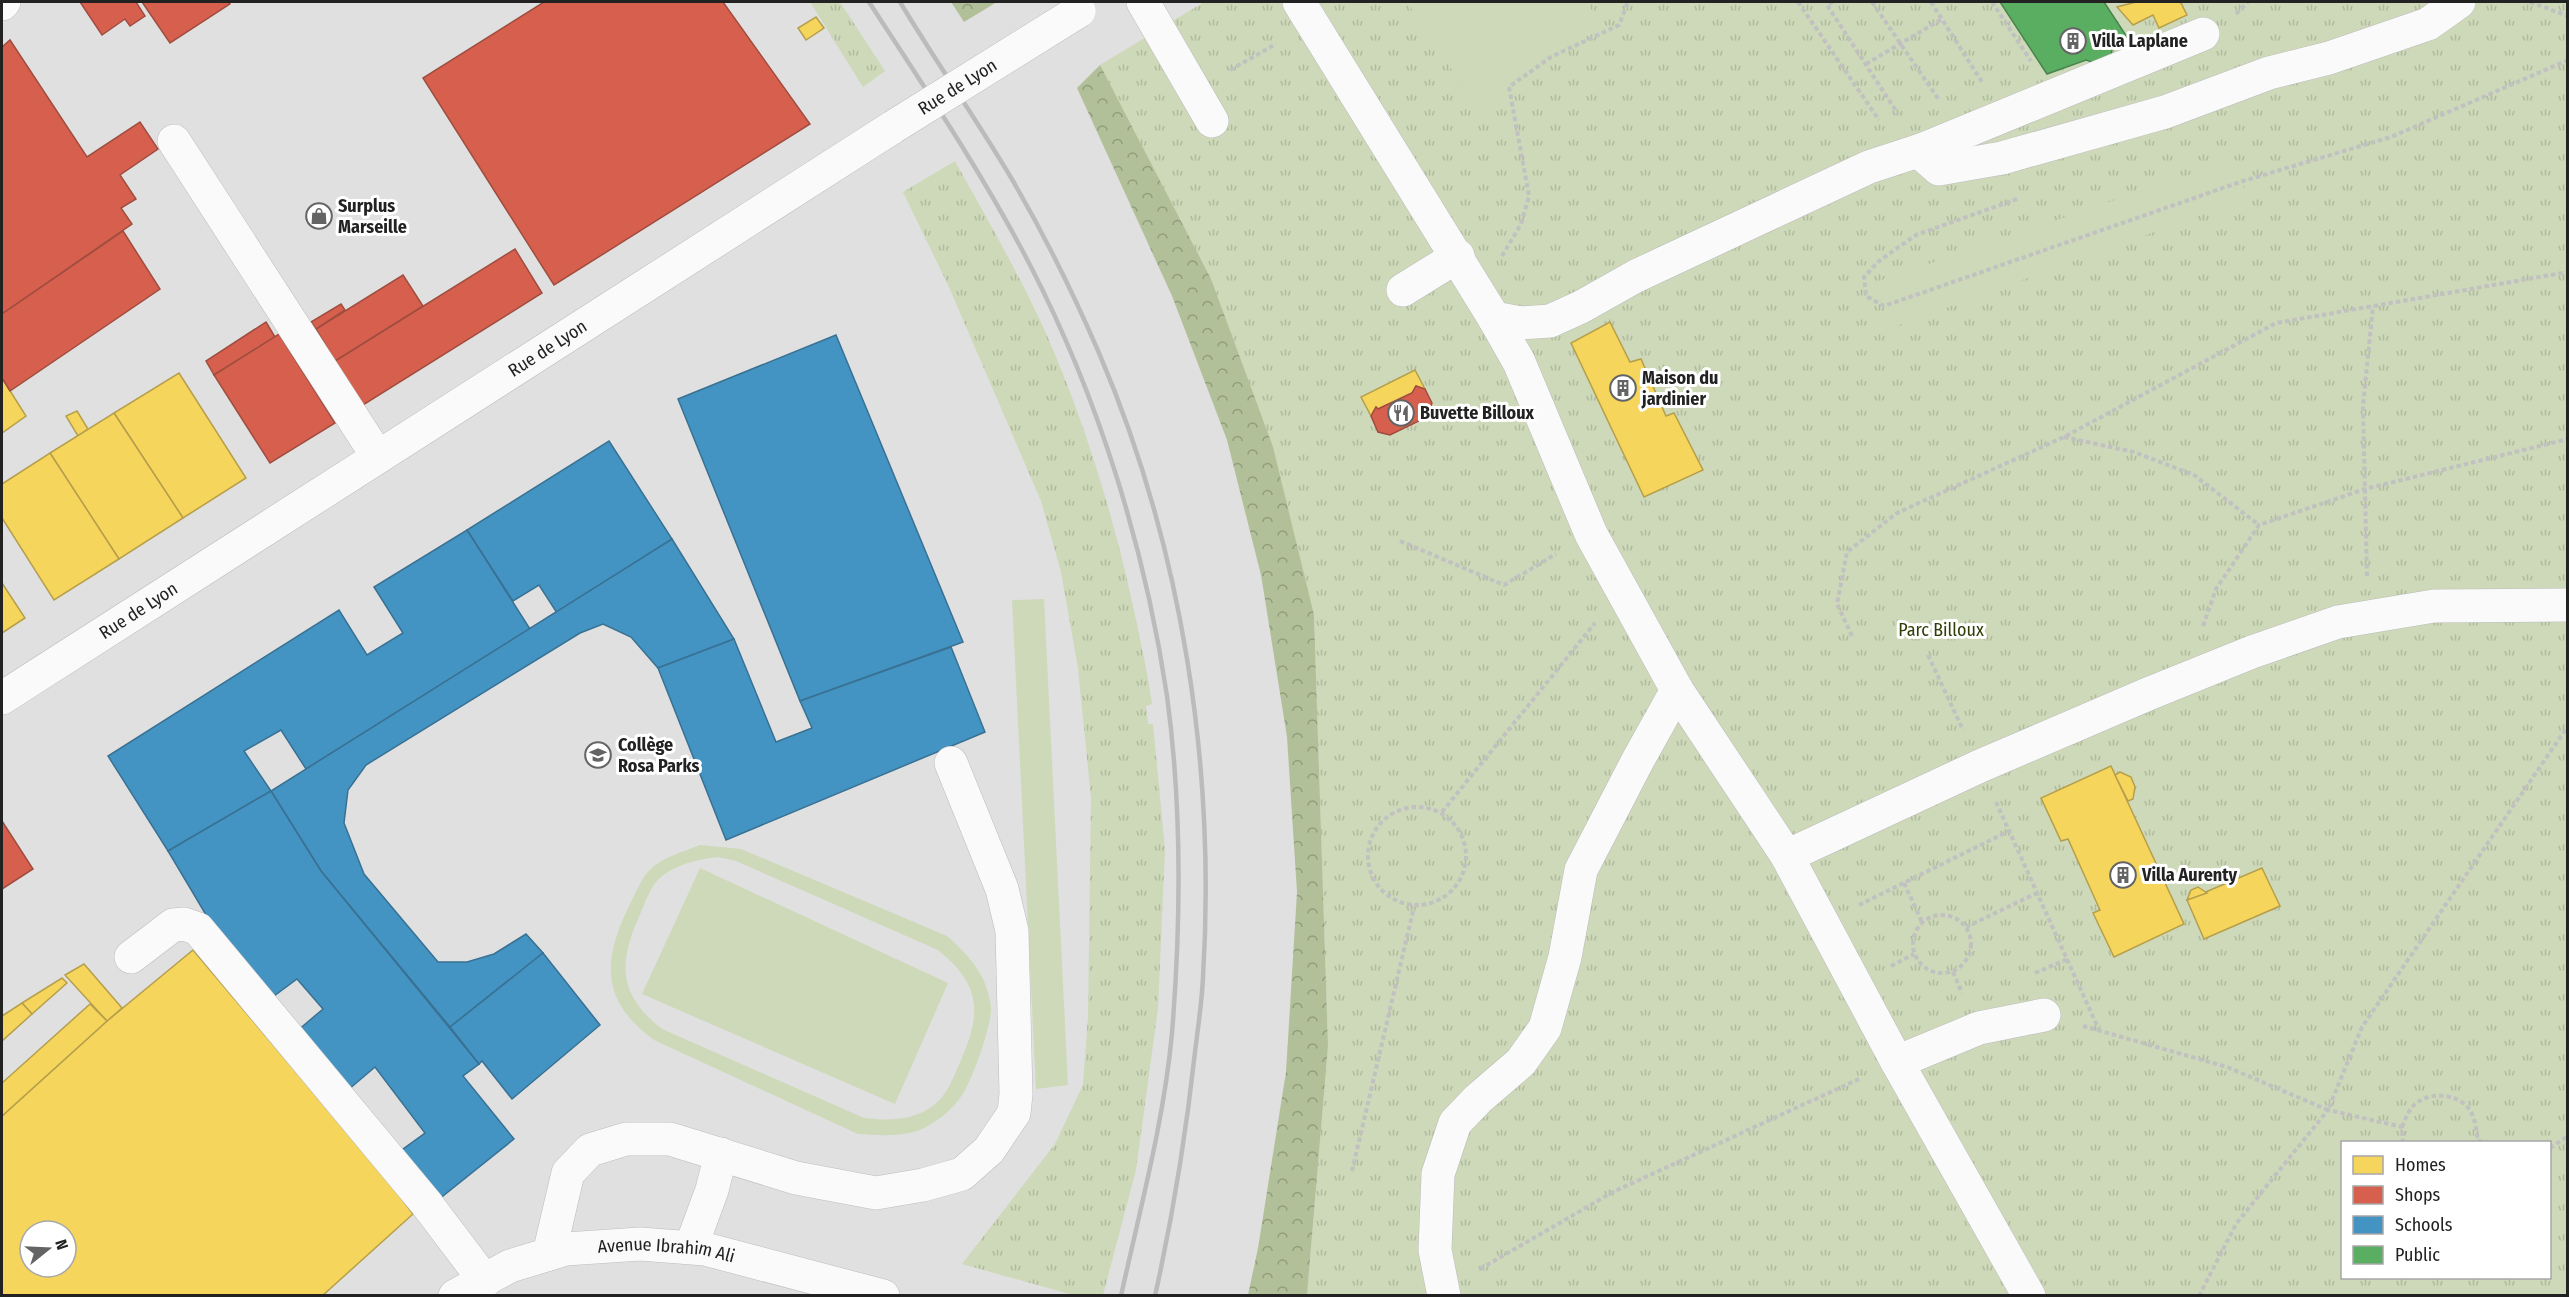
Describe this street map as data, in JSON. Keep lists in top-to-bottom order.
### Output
{
  "streets": {
    "street": ["Rue de Lyon", "Avenue Ibrahim Ali"]
  },
  "parks": ["Parc Billoux"],
  "places": {
    "building": ["Villa Laplane", "Maison du jardinier", "Villa Aurenty"],
    "shop": ["Surplus Marseille"],
    "restaurant": ["Buvette Billoux"],
    "school or university": ["Collège Rosa Parks"]
  },
  "legend": [
    "Homes",
    "Shops",
    "Schools",
    "Public"
  ],
  "north": "right"
}
